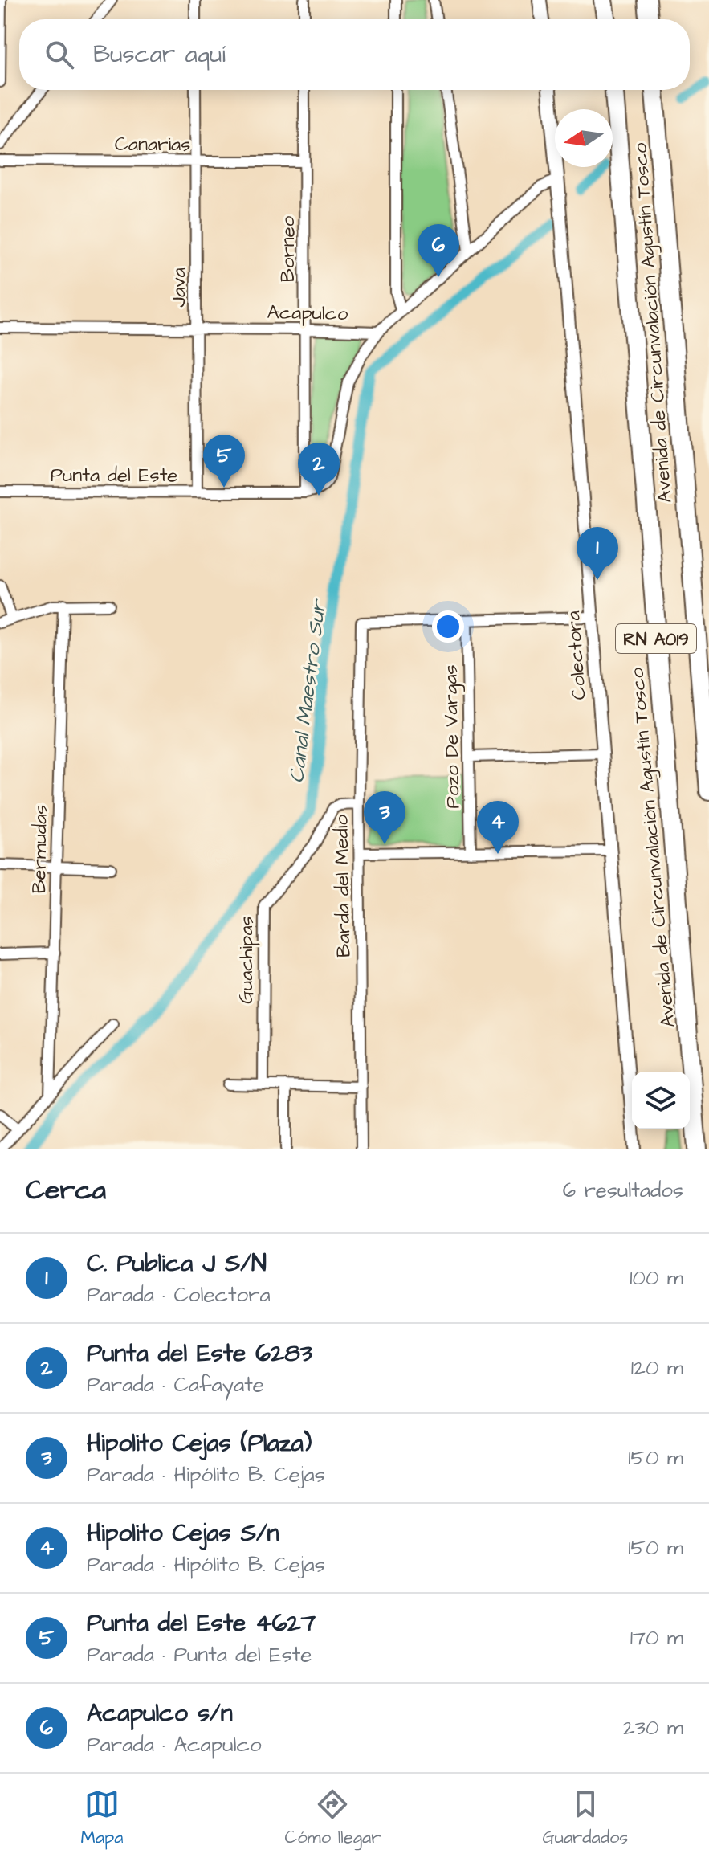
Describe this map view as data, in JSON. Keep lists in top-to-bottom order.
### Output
{
  "streets": {
    "highway": ["Avenida de Circunvalación Agustín Tosco", "RN A019"],
    "main road": ["Colectora"],
    "street": [
      "Canarias",
      "Borneo",
      "Java",
      "Acapulco",
      "Punta del Este",
      "Pozo De Vargas",
      "Bermudas",
      "Barda del Medio",
      "Guachipas"
    ]
  },
  "crossings": [
    ["Canarias", "Borneo"],
    ["Canarias", "Java"],
    ["Borneo", "Acapulco"],
    ["Borneo", "Punta del Este"],
    ["Java", "Acapulco"],
    ["Java", "Punta del Este"],
    ["Pozo De Vargas", "Barda del Medio"],
    ["Barda del Medio", "Guachipas"]
  ],
  "water": ["Canal Maestro Sur"],
  "north": "left",
  "page": {
    "search": "Buscar aquí",
    "pins": [
      "6",
      "5",
      "2",
      "1",
      "3",
      "4"
    ],
    "heading": ["Cerca", "6 resultados"],
    "list": [
      {
        "mark": "1",
        "name": "C. Publica J S/N",
        "note": "Parada · Colectora",
        "value": "100 m"
      },
      {
        "mark": "2",
        "name": "Punta del Este 6283",
        "note": "Parada · Cafayate",
        "value": "120 m"
      },
      {
        "mark": "3",
        "name": "Hipolito Cejas (Plaza)",
        "note": "Parada · Hipólito B. Cejas",
        "value": "150 m"
      },
      {
        "mark": "4",
        "name": "Hipolito Cejas S/n",
        "note": "Parada · Hipólito B. Cejas",
        "value": "150 m"
      },
      {
        "mark": "5",
        "name": "Punta del Este 4627",
        "note": "Parada · Punta del Este",
        "value": "170 m"
      },
      {
        "mark": "6",
        "name": "Acapulco s/n",
        "note": "Parada · Acapulco",
        "value": "230 m"
      }
    ],
    "nav": ["Mapa", "Cómo llegar", "Guardados"]
  }
}
